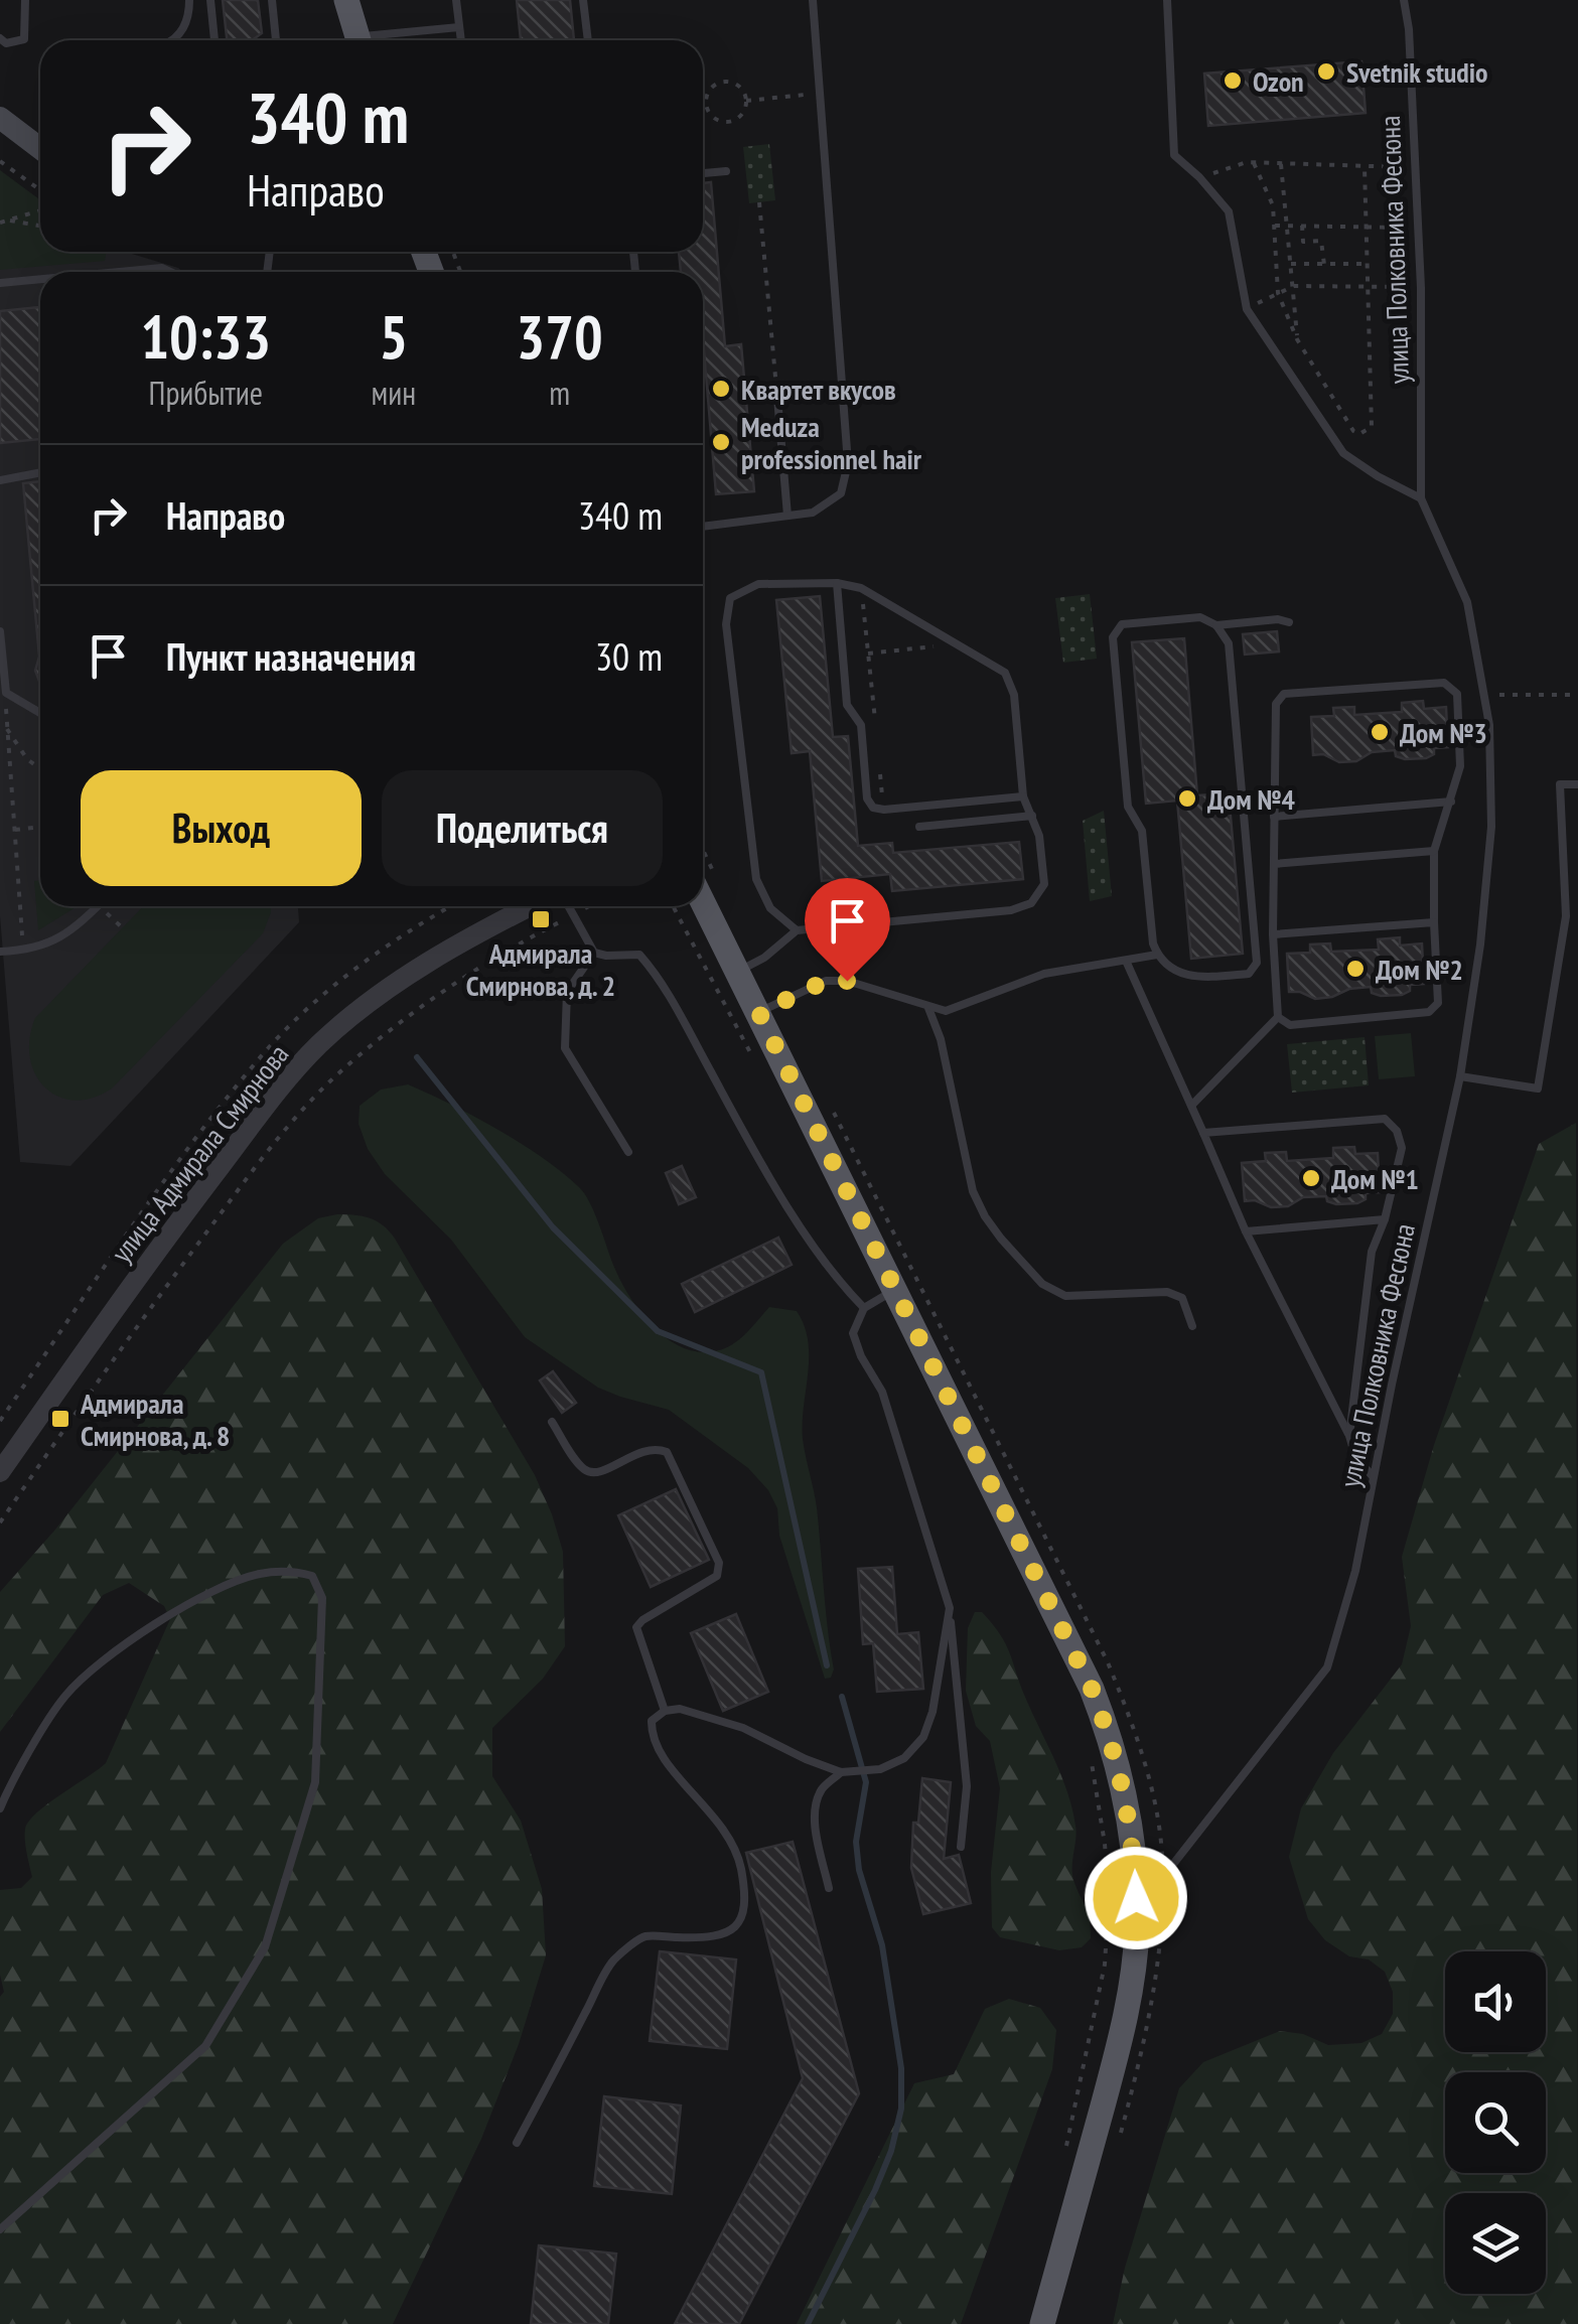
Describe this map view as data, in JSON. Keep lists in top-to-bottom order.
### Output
{
  "streets": {
    "street": ["улица Адмирала Смирнова"],
    "lane": ["улица Полковника Фесюна"]
  },
  "places": {
    "other": [
      "Svetnik studio",
      "Ozon",
      "Квартет вкусов",
      "Meduza professionnel hair",
      "Дом №3",
      "Дом №4",
      "Дом №2",
      "Дом №1"
    ],
    "transit": ["Адмирала Смирнова, д. 2", "Адмирала Смирнова, д. 8"]
  },
  "page": {
    "turn": ["340 m", "Направо"],
    "eta": [
      "10:33",
      "Прибытие",
      "5",
      "мин",
      "370",
      "m"
    ],
    "list": [
      {
        "name": "Направо",
        "value": "340 m"
      },
      {
        "name": "Пункт назначения",
        "value": "30 m"
      }
    ],
    "buttons": ["Выход", "Поделиться"]
  }
}
